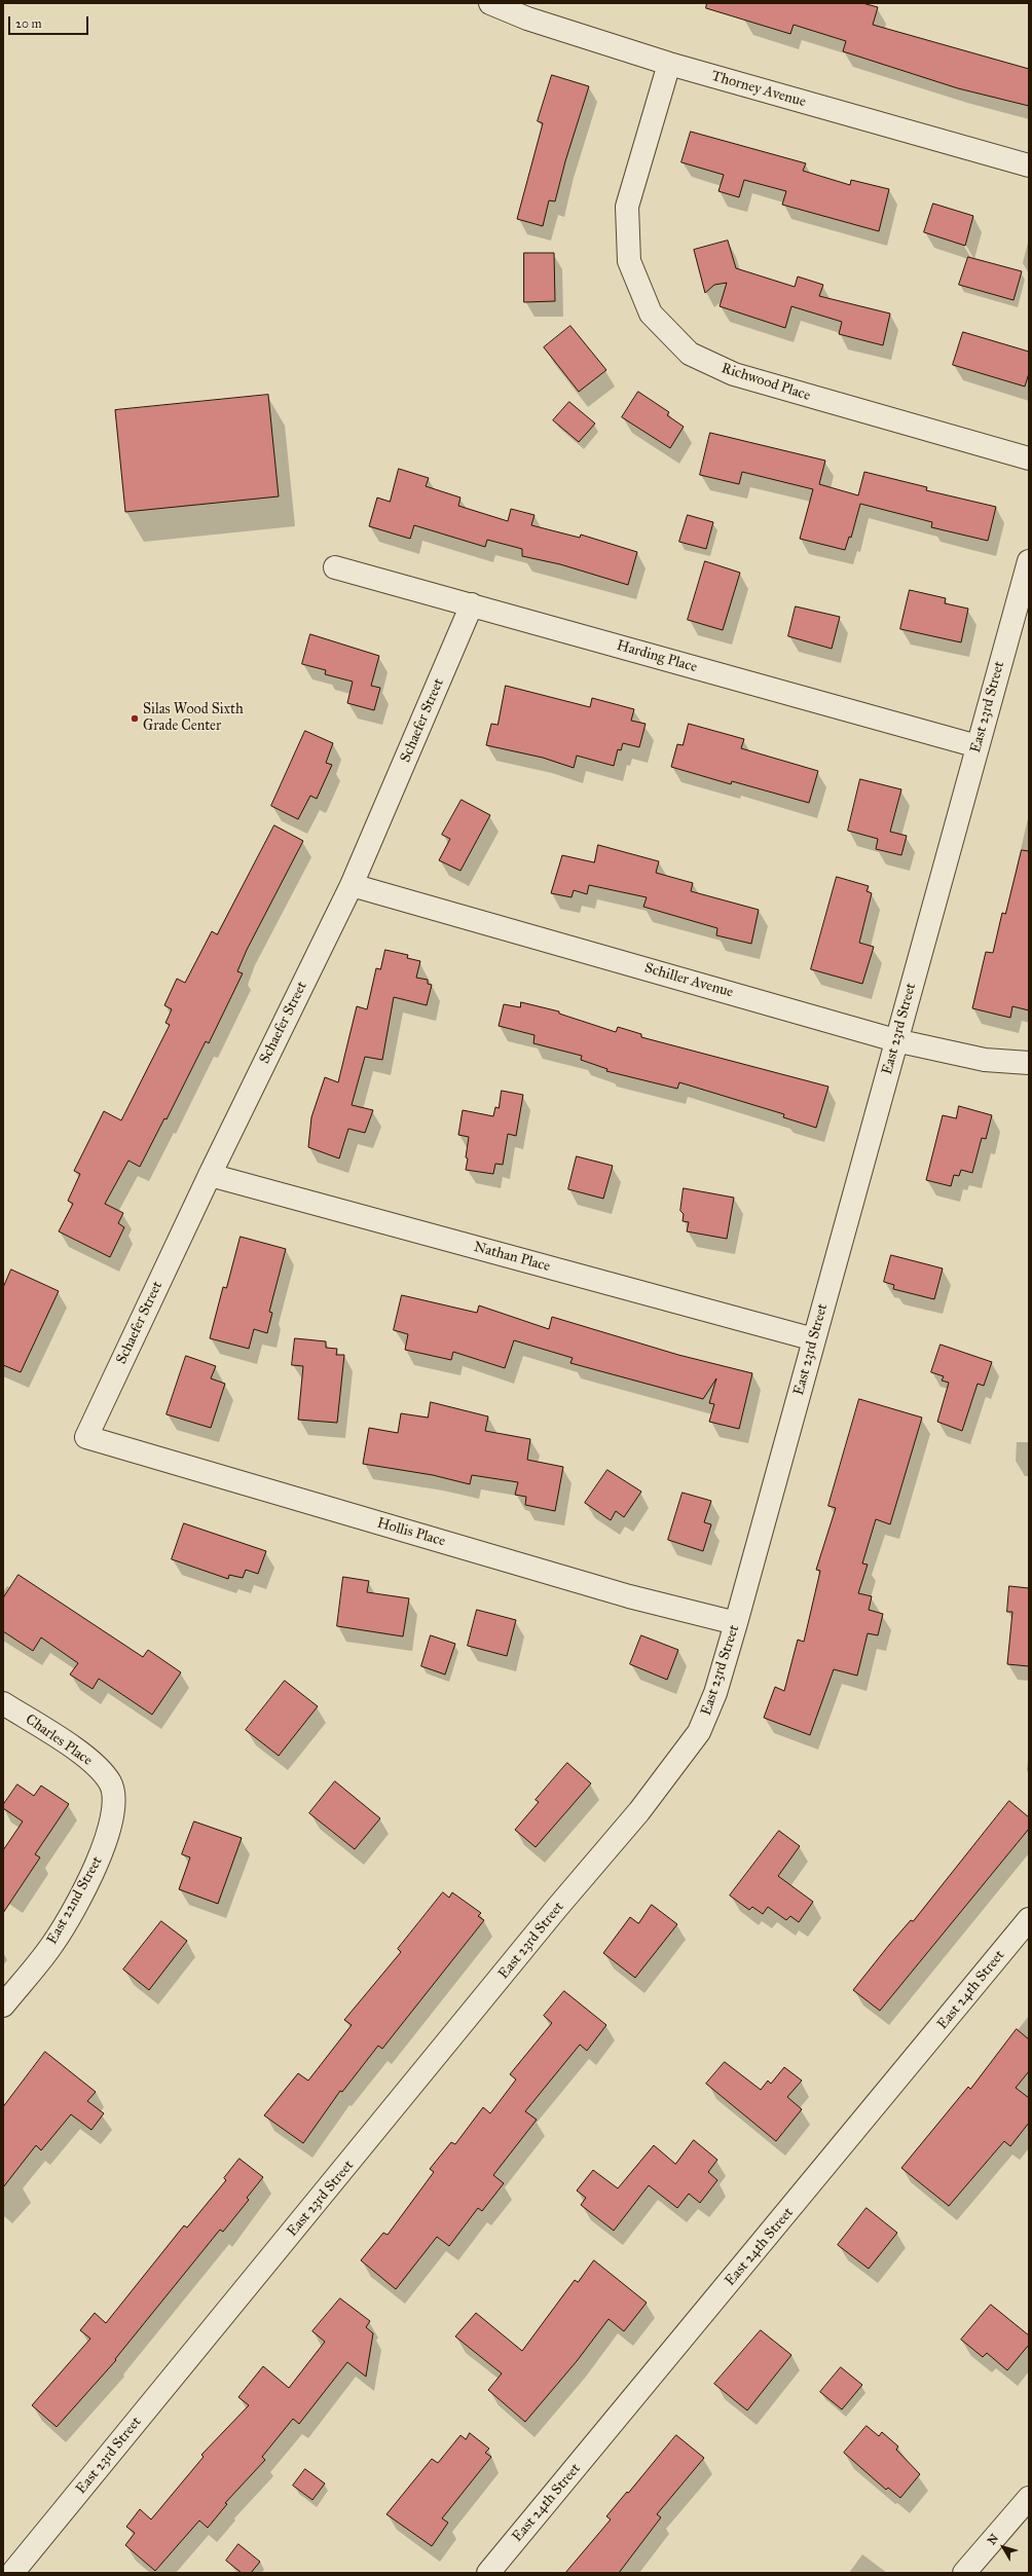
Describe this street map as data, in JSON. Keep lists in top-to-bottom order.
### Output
{
  "streets": {
    "street": [
      "Thorney Avenue",
      "Richwood Place",
      "Harding Place",
      "East 23rd Street",
      "Schaefer Street",
      "Schiller Avenue",
      "Nathan Place",
      "Hollis Place",
      "Charles Place",
      "East 22nd Street",
      "East 24th Street"
    ]
  },
  "crossings": [
    ["Thorney Avenue", "Richwood Place"],
    ["Harding Place", "East 23rd Street"],
    ["Harding Place", "Schaefer Street"],
    ["East 23rd Street", "Schiller Avenue"],
    ["East 23rd Street", "Nathan Place"],
    ["East 23rd Street", "Hollis Place"],
    ["Schaefer Street", "Schiller Avenue"],
    ["Schaefer Street", "Nathan Place"],
    ["Schaefer Street", "Hollis Place"],
    ["Charles Place", "East 22nd Street"]
  ],
  "places": ["Silas Wood Sixth Grade Center"],
  "scale_bar": "20 m",
  "north": "top left"
}
